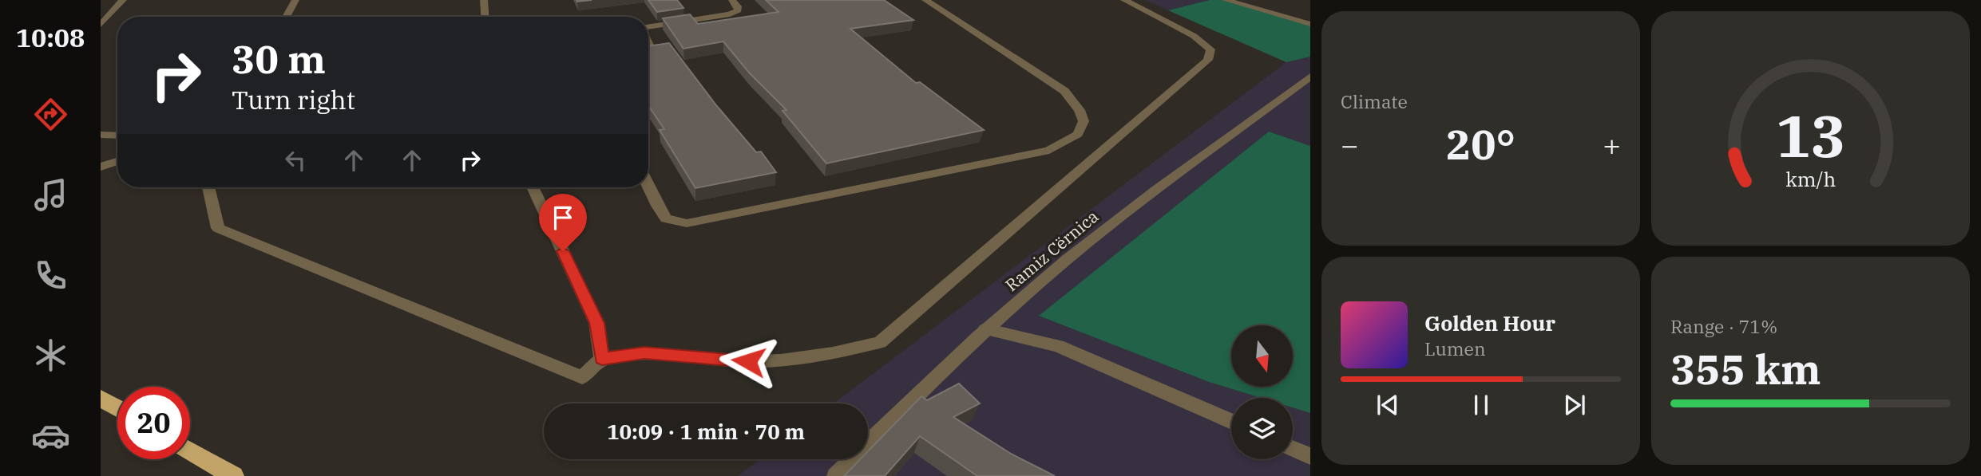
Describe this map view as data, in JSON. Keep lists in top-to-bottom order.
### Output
{
  "streets": {
    "street": ["Ramiz Cërnica"]
  },
  "north": "bottom",
  "page": {
    "tabs": "10:08",
    "tile": [
      "Climate",
      ["Range · 71%", "355 km"]
    ],
    "turn": ["30 m", "Turn right"],
    "heat": ["−", "20°", "+"],
    "song": ["Golden Hour", "Lumen"],
    "limit": "20",
    "trip": "10:09 · 1 min · 70 m",
    "gauge": ["13", "km/h"]
  }
}
